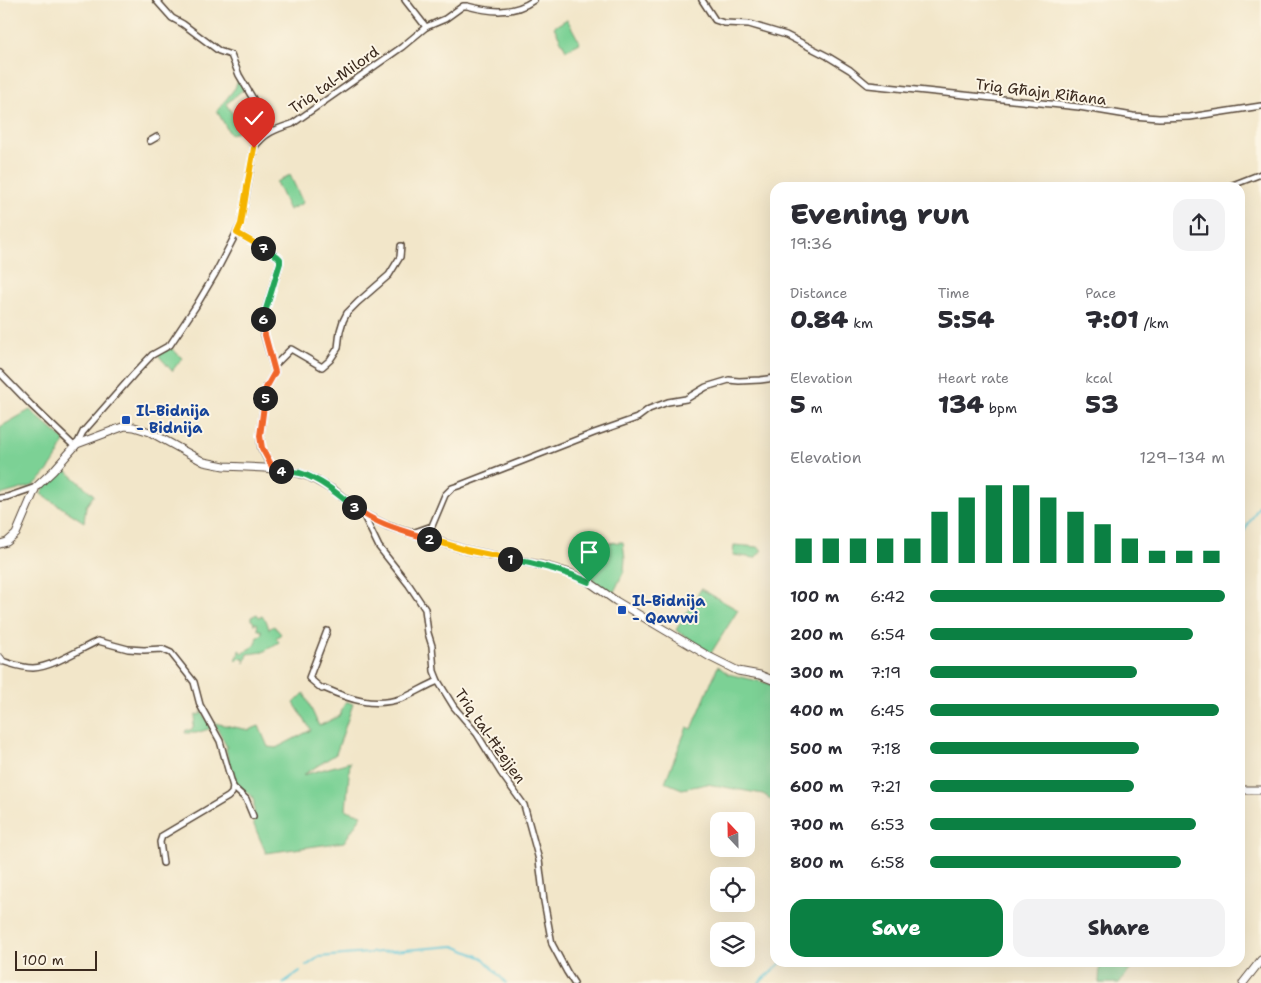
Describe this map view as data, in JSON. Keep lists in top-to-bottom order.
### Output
{
  "streets": {
    "street": ["Triq tal-Milord", "Triq Għajn Riħana", "Triq tal-Ħżejjen"]
  },
  "places": {
    "transit": ["Il-Bidnija - Bidnija", "Il-Bidnija - Qawwi"]
  },
  "scale_bar": "100 m",
  "north": "top",
  "page": {
    "heading": ["Evening run", "19:36"],
    "pins": [
      "7",
      "6",
      "5",
      "4",
      "3",
      "2",
      "1"
    ],
    "stats": [
      ["Distance", "0.84 km"],
      ["Time", "5:54"],
      ["Pace", "7:01 /km"],
      ["Elevation", "5 m"],
      ["Heart rate", "134 bpm"],
      ["kcal", "53"]
    ],
    "chart": ["Elevation", "129–134 m"],
    "list": [
      {
        "name": "100 m",
        "note": "6:42"
      },
      {
        "name": "200 m",
        "note": "6:54"
      },
      {
        "name": "300 m",
        "note": "7:19"
      },
      {
        "name": "400 m",
        "note": "6:45"
      },
      {
        "name": "500 m",
        "note": "7:18"
      },
      {
        "name": "600 m",
        "note": "7:21"
      },
      {
        "name": "700 m",
        "note": "6:53"
      },
      {
        "name": "800 m",
        "note": "6:58"
      }
    ],
    "buttons": ["Save", "Share"],
    "scale": "100 m"
  }
}
